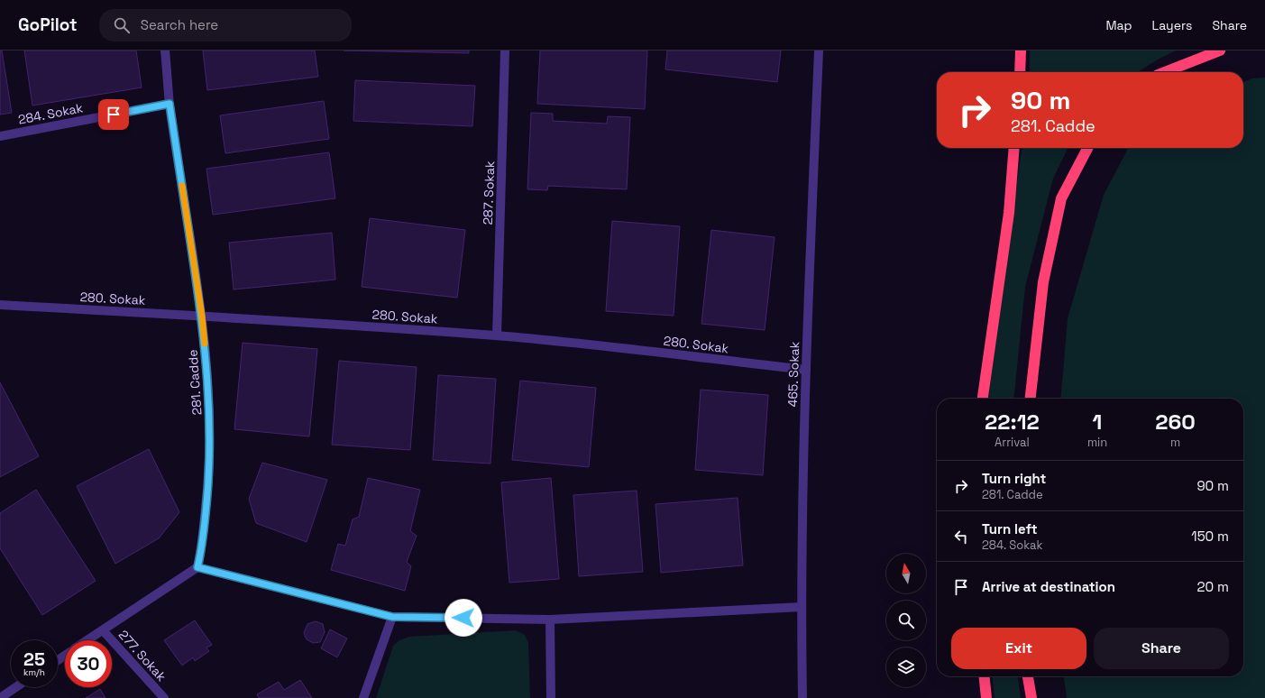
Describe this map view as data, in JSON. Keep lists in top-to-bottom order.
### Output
{
  "streets": {
    "street": [
      "284. Sokak",
      "287. Sokak",
      "280. Sokak",
      "465. Sokak",
      "281. Cadde",
      "277. Sokak"
    ]
  },
  "crossings": [
    ["284. Sokak", "281. Cadde"],
    ["287. Sokak", "280. Sokak"],
    ["280. Sokak", "465. Sokak"],
    ["280. Sokak", "281. Cadde"]
  ],
  "north": "top",
  "page": {
    "header": "GoPilot",
    "search": "Search here",
    "nav": ["Map", "Layers", "Share"],
    "turn": ["90 m", "281. Cadde"],
    "eta": [
      "22:12",
      "Arrival",
      "1",
      "min",
      "260",
      "m"
    ],
    "list": [
      {
        "name": "Turn right",
        "note": "281. Cadde",
        "value": "90 m"
      },
      {
        "name": "Turn left",
        "note": "284. Sokak",
        "value": "150 m"
      },
      {
        "name": "Arrive at destination",
        "value": "20 m"
      }
    ],
    "buttons": ["Exit", "Share"],
    "speed": "25 km/h",
    "limit": "30"
  }
}
